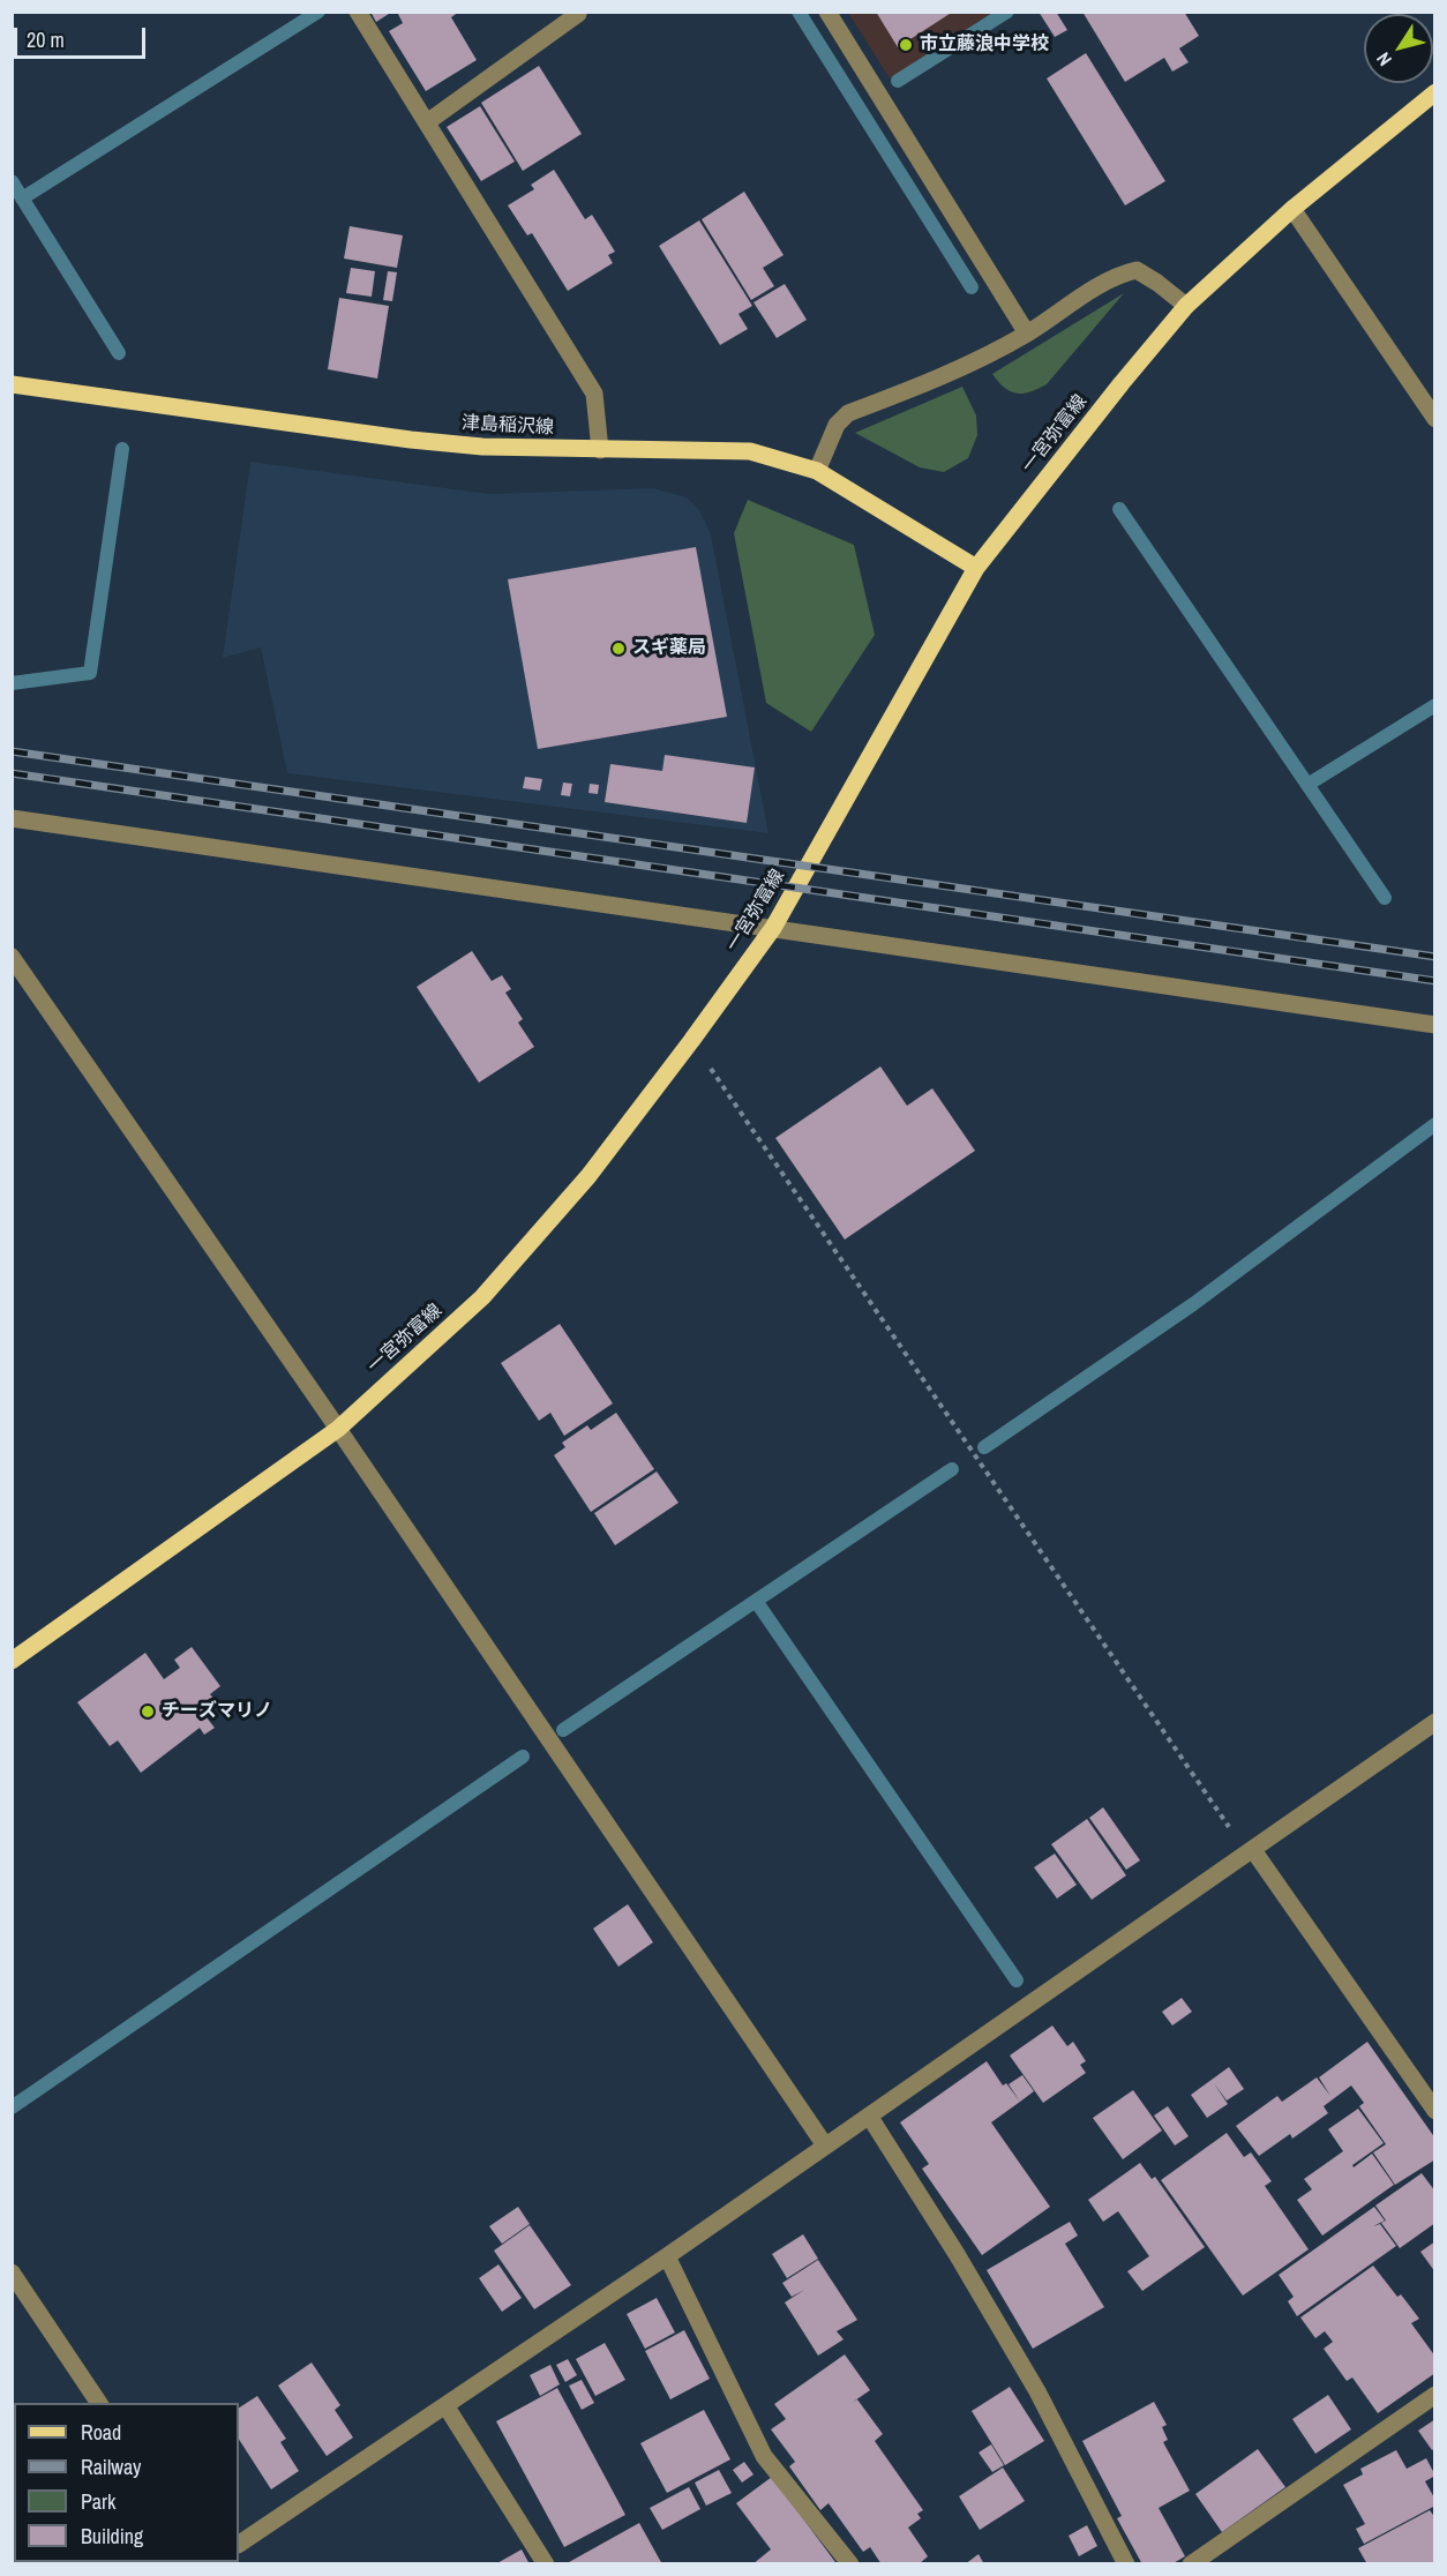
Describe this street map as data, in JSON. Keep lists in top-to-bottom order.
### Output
{
  "streets": {
    "main road": ["津島稲沢線", "一宮弥富線"]
  },
  "crossings": [
    ["津島稲沢線", "一宮弥富線"]
  ],
  "places": ["市立藤浪中学校", "スギ薬局", "チーズマリノ"],
  "legend": [
    "Road",
    "Railway",
    "Park",
    "Building"
  ],
  "scale_bar": "20 m",
  "north": "bottom left"
}
